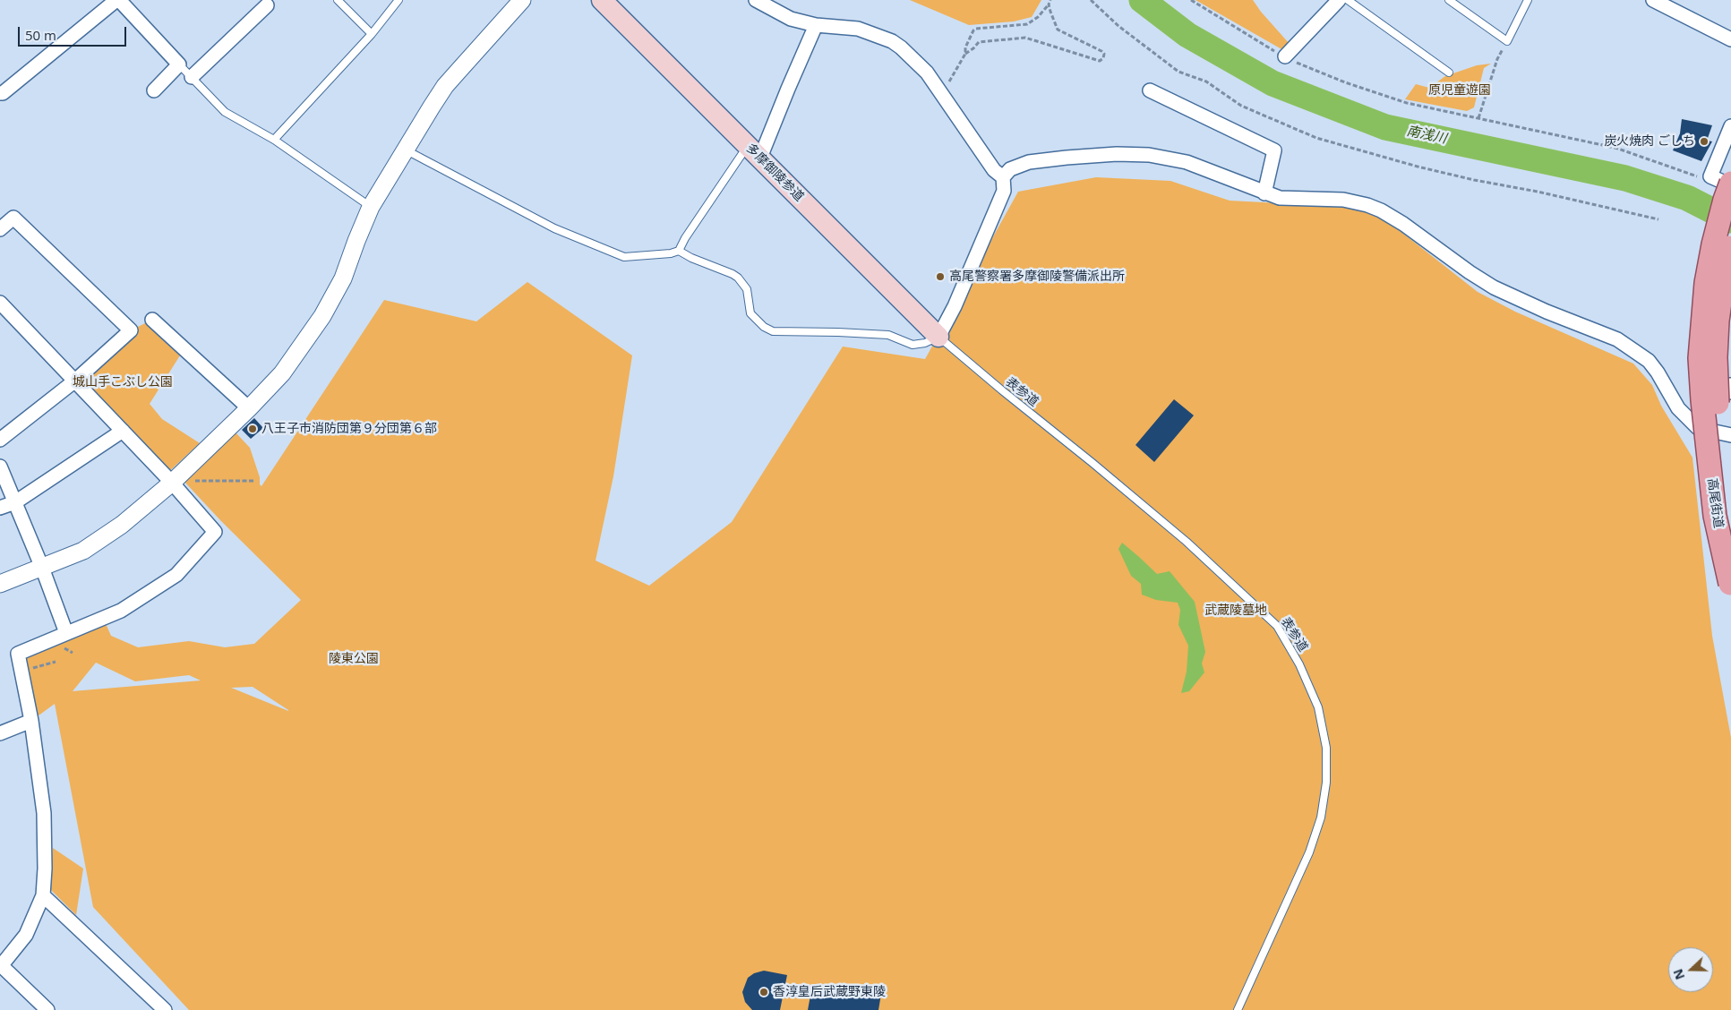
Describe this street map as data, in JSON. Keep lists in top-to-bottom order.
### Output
{
  "streets": {
    "main road": ["多摩御陵参道", "高尾街道"],
    "lane": ["表参道"]
  },
  "crossings": [
    ["多摩御陵参道", "表参道"]
  ],
  "water": ["南浅川"],
  "parks": [
    "原児童遊園",
    "城山手こぶし公園",
    "武蔵陵墓地",
    "陵東公園"
  ],
  "places": [
    "炭火焼肉 ごしち",
    "高尾警察署多摩御陵警備派出所",
    "八王子市消防団第９分団第６部",
    "香淳皇后武蔵野東陵"
  ],
  "scale_bar": "50 m",
  "north": "left"
}
